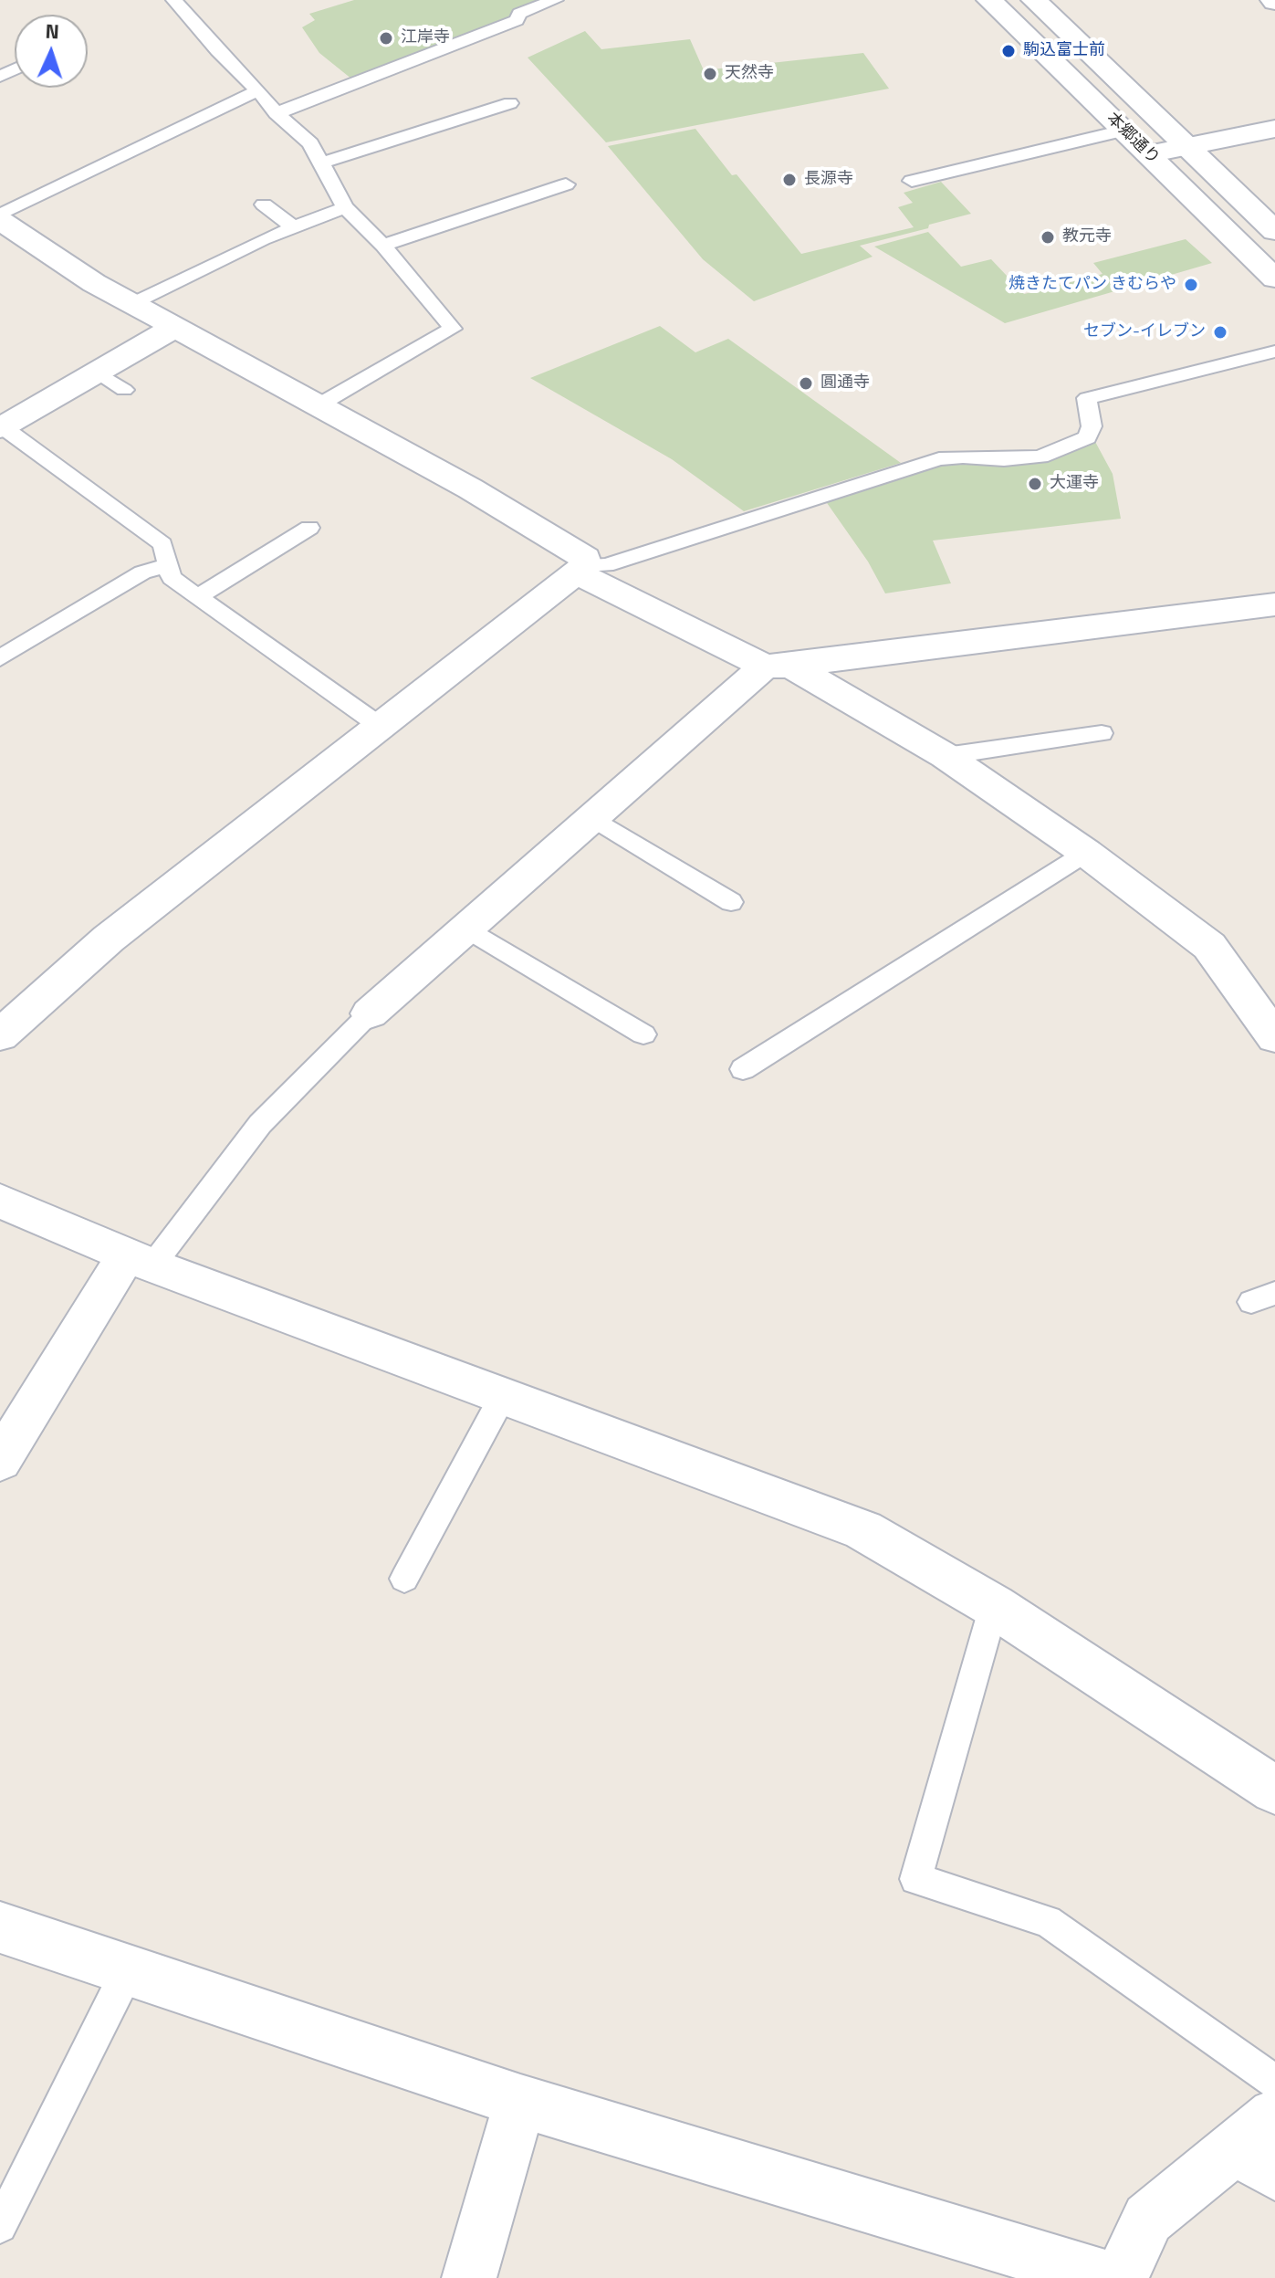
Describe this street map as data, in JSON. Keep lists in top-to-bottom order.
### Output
{
  "streets": {
    "street": ["本郷通り"]
  },
  "places": [
    "江岸寺",
    "駒込富士前",
    "天然寺",
    "長源寺",
    "教元寺",
    "焼きたてパン きむらや",
    "セブン-イレブン",
    "圓通寺",
    "大運寺"
  ],
  "north": "top"
}
